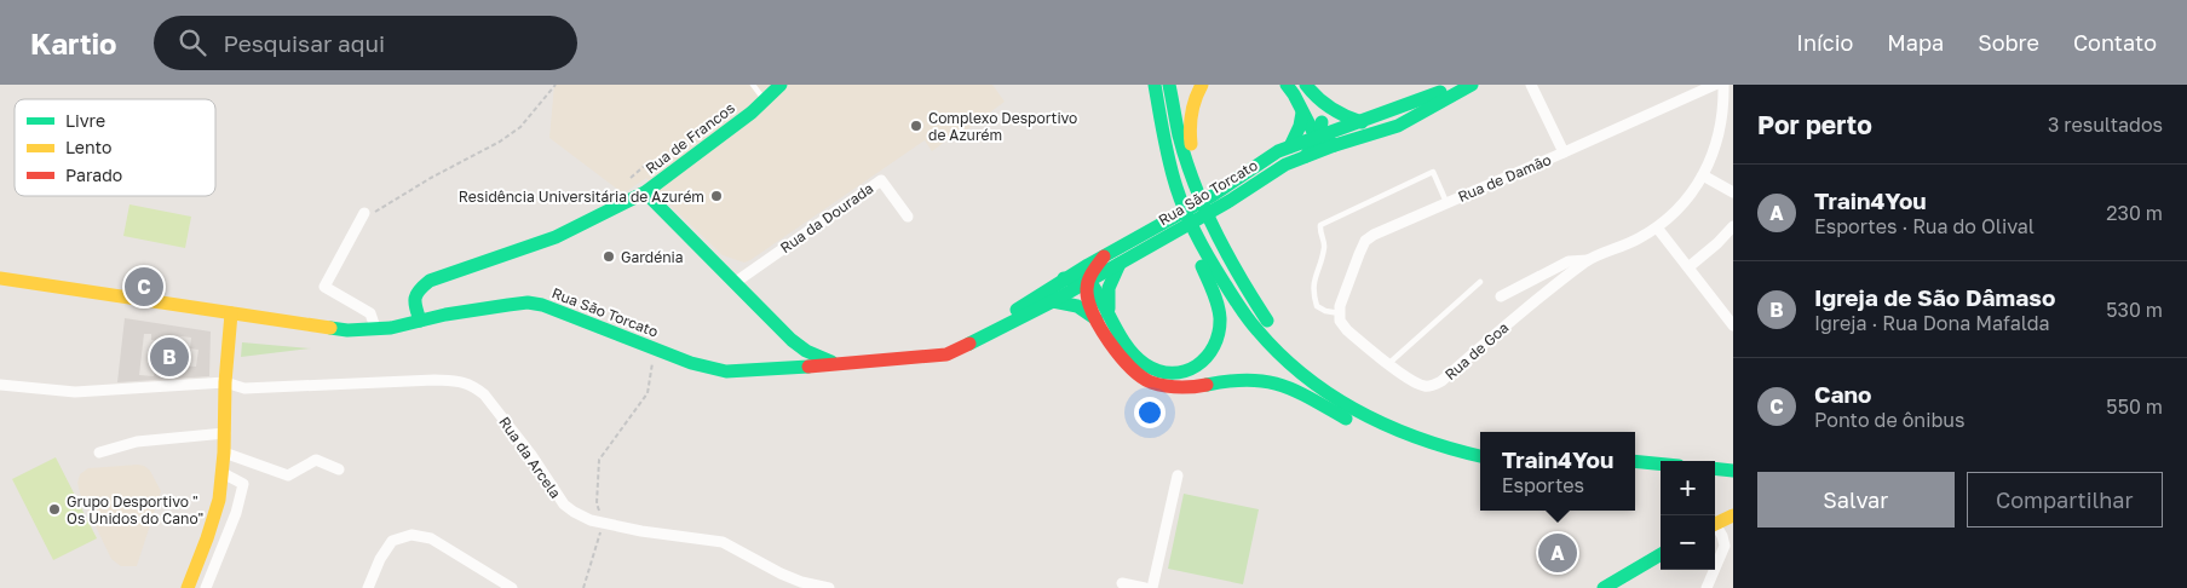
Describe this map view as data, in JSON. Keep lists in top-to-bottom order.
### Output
{
  "streets": {
    "main road": ["Rua de Francos", "Rua São Torcato"],
    "street": [
      "Rua de Damão",
      "Rua da Dourada",
      "Rua de Goa",
      "Rua da Arcela"
    ]
  },
  "crossings": [
    ["Rua de Francos", "Rua São Torcato"],
    ["Rua de Damão", "Rua de Goa"]
  ],
  "places": [
    "Complexo Desportivo de Azurém",
    "Residência Universitária de Azurém",
    "Gardénia",
    "Grupo Desportivo \" Os Unidos do Cano\""
  ],
  "legend": ["Livre", "Lento", "Parado"],
  "page": {
    "header": "Kartio",
    "search": "Pesquisar aqui",
    "nav": [
      "Início",
      "Mapa",
      "Sobre",
      "Contato"
    ],
    "heading": ["Por perto", "3 resultados"],
    "list": [
      {
        "mark": "A",
        "name": "Train4You",
        "note": "Esportes · Rua do Olival",
        "value": "230 m"
      },
      {
        "mark": "B",
        "name": "Igreja de São Dâmaso",
        "note": "Igreja · Rua Dona Mafalda",
        "value": "530 m"
      },
      {
        "mark": "C",
        "name": "Cano",
        "note": "Ponto de ônibus",
        "value": "550 m"
      }
    ],
    "pins": ["C", "B", "A"],
    "popup": ["Train4You", "Esportes"],
    "buttons": ["Salvar", "Compartilhar"],
    "map_buttons": ["+", "−"]
  }
}
